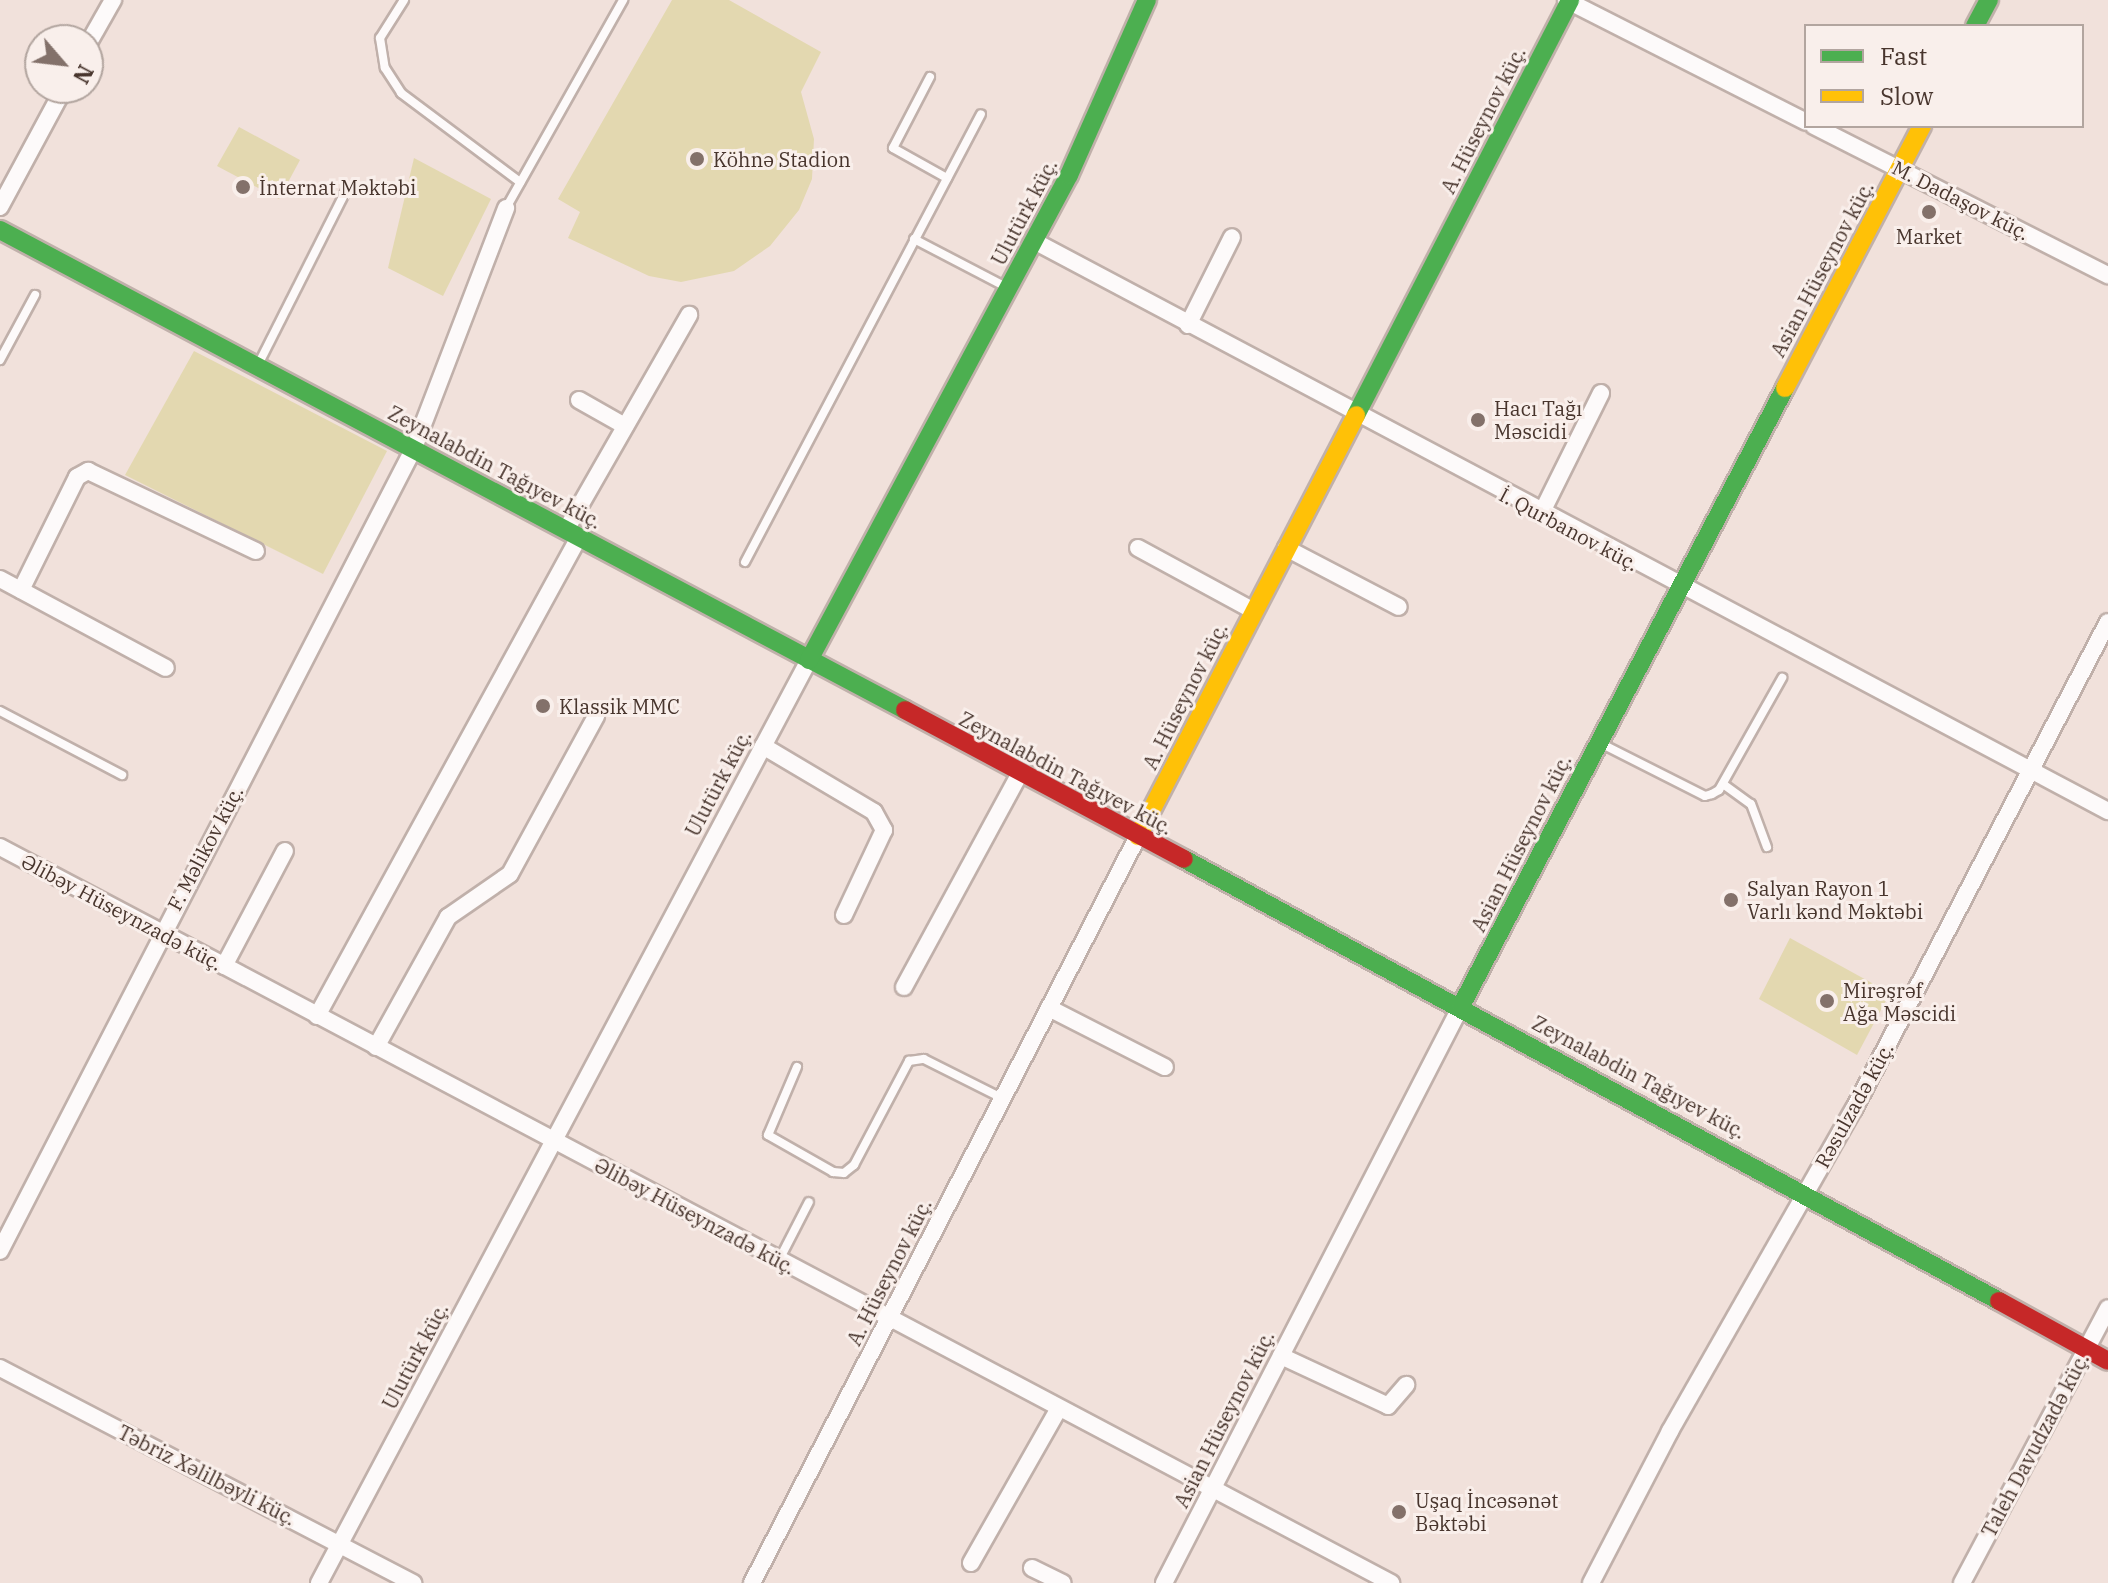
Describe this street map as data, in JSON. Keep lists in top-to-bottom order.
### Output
{
  "streets": {
    "street": [
      "A. Hüseynov küç.",
      "M. Dadaşov küç.",
      "Ulutürk küç.",
      "Asian Hüseynov küç.",
      "Zeynalabdin Tağıyev küç.",
      "İ. Qurbanov küç.",
      "F. Məlikov küç.",
      "Əlibəy Hüseynzadə küç.",
      "Rəsulzadə küç.",
      "Taleh Davudzadə küç.",
      "Təbriz Xəlilbəyli küç."
    ]
  },
  "crossings": [
    ["A. Hüseynov küç.", "Zeynalabdin Tağıyev küç."],
    ["A. Hüseynov küç.", "İ. Qurbanov küç."],
    ["A. Hüseynov küç.", "Əlibəy Hüseynzadə küç."],
    ["M. Dadaşov küç.", "Asian Hüseynov küç."],
    ["Ulutürk küç.", "Zeynalabdin Tağıyev küç."],
    ["Ulutürk küç.", "İ. Qurbanov küç."],
    ["Ulutürk küç.", "Əlibəy Hüseynzadə küç."],
    ["Ulutürk küç.", "Təbriz Xəlilbəyli küç."],
    ["Asian Hüseynov küç.", "Zeynalabdin Tağıyev küç."],
    ["Asian Hüseynov küç.", "İ. Qurbanov küç."],
    ["Asian Hüseynov küç.", "Əlibəy Hüseynzadə küç."],
    ["Zeynalabdin Tağıyev küç.", "F. Məlikov küç."],
    ["Zeynalabdin Tağıyev küç.", "Rəsulzadə küç."],
    ["Zeynalabdin Tağıyev küç.", "Taleh Davudzadə küç."],
    ["İ. Qurbanov küç.", "Rəsulzadə küç."],
    ["F. Məlikov küç.", "Əlibəy Hüseynzadə küç."]
  ],
  "places": [
    "Köhnə Stadion",
    "İnternat Məktəbi",
    "Market",
    "Hacı Tağı Məscidi",
    "Klassik MMC",
    "Salyan Rayon 1 Varlı kənd Məktəbi",
    "Mirəşrəf Ağa Məscidi",
    "Uşaq İncəsənət Bəktəbi"
  ],
  "legend": ["Fast", "Slow"],
  "north": "bottom right"
}
